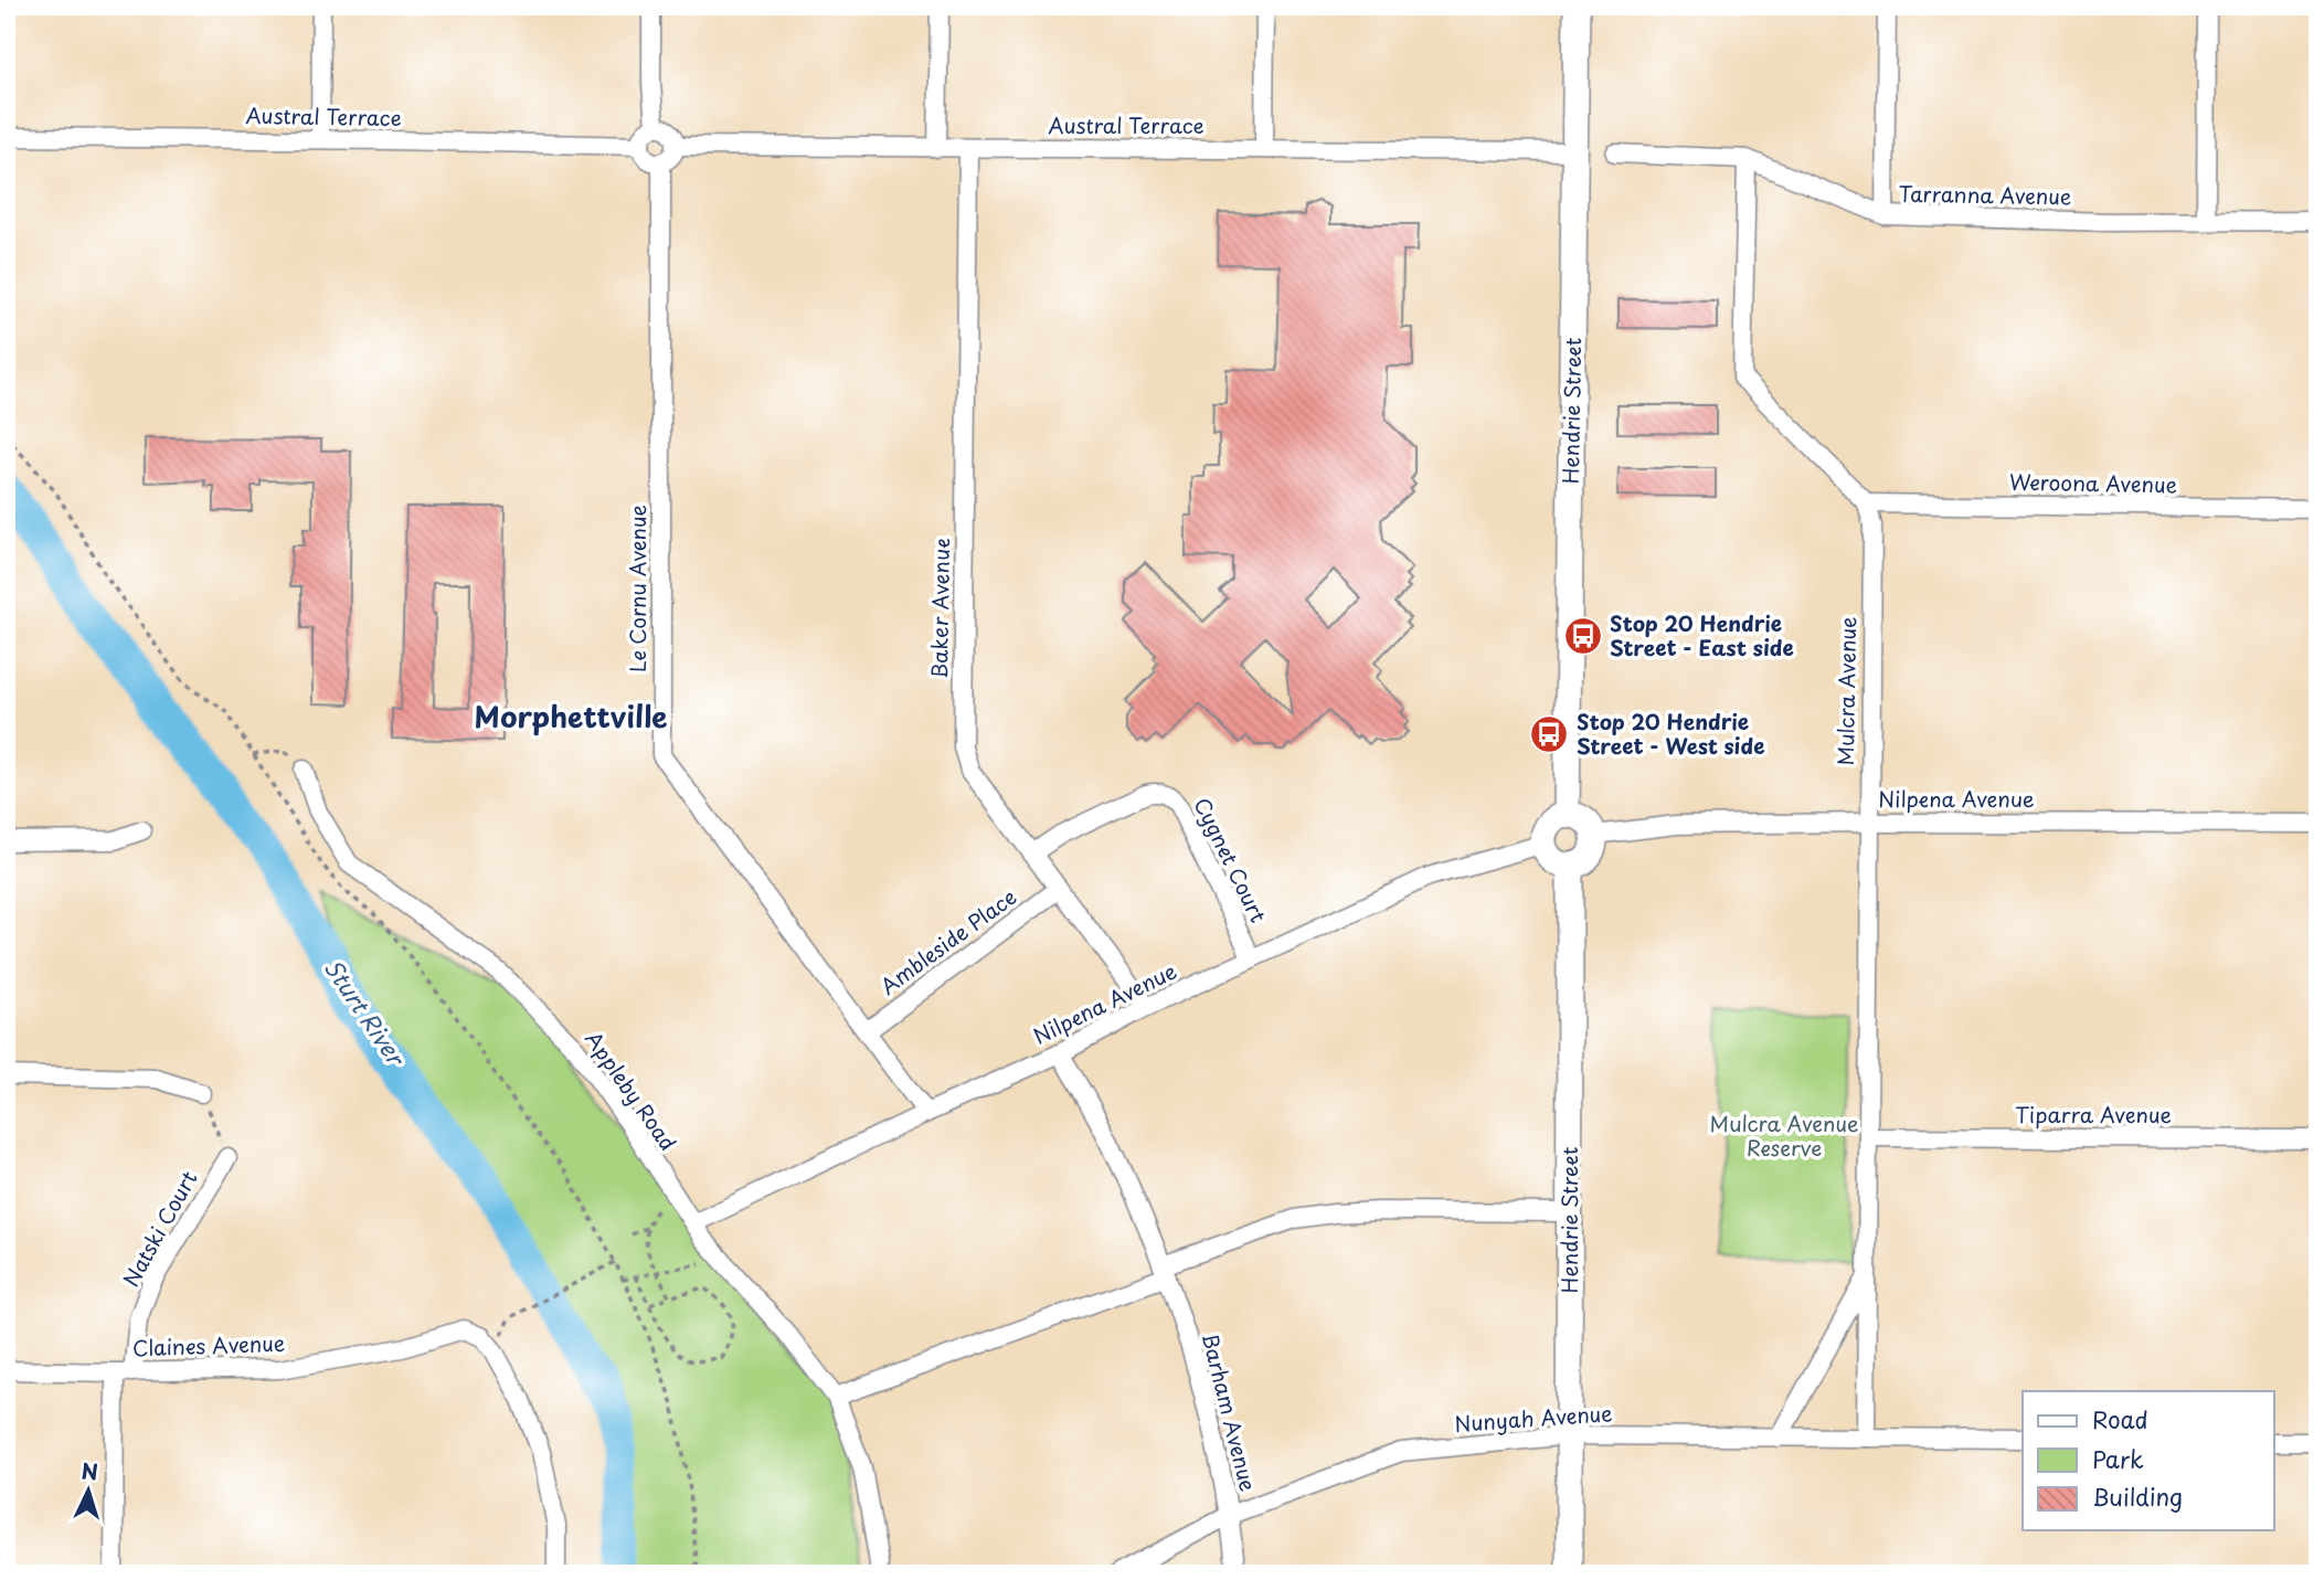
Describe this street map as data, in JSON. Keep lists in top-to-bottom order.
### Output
{
  "streets": {
    "street": [
      "Austral Terrace",
      "Tarranna Avenue",
      "Hendrie Street",
      "Weroona Avenue",
      "Le Cornu Avenue",
      "Baker Avenue",
      "Mulcra Avenue",
      "Nilpena Avenue",
      "Cygnet Court",
      "Ambleside Place",
      "Appleby Road",
      "Tiparra Avenue",
      "Natski Court",
      "Claines Avenue",
      "Barham Avenue",
      "Nunyah Avenue"
    ]
  },
  "crossings": [
    ["Austral Terrace", "Hendrie Street"],
    ["Austral Terrace", "Le Cornu Avenue"],
    ["Austral Terrace", "Baker Avenue"],
    ["Hendrie Street", "Nilpena Avenue"],
    ["Hendrie Street", "Nunyah Avenue"],
    ["Weroona Avenue", "Mulcra Avenue"],
    ["Le Cornu Avenue", "Nilpena Avenue"],
    ["Le Cornu Avenue", "Ambleside Place"],
    ["Baker Avenue", "Nilpena Avenue"],
    ["Baker Avenue", "Cygnet Court"],
    ["Baker Avenue", "Ambleside Place"],
    ["Mulcra Avenue", "Nilpena Avenue"],
    ["Mulcra Avenue", "Tiparra Avenue"],
    ["Mulcra Avenue", "Nunyah Avenue"],
    ["Nilpena Avenue", "Cygnet Court"],
    ["Nilpena Avenue", "Appleby Road"],
    ["Nilpena Avenue", "Barham Avenue"],
    ["Natski Court", "Claines Avenue"],
    ["Barham Avenue", "Nunyah Avenue"]
  ],
  "districts": ["Morphettville"],
  "water": ["Sturt River"],
  "parks": ["Mulcra Avenue Reserve"],
  "places": {
    "bus stop": ["Stop 20 Hendrie Street - East side", "Stop 20 Hendrie Street - West side"]
  },
  "legend": ["Road", "Park", "Building"],
  "north": "top"
}
